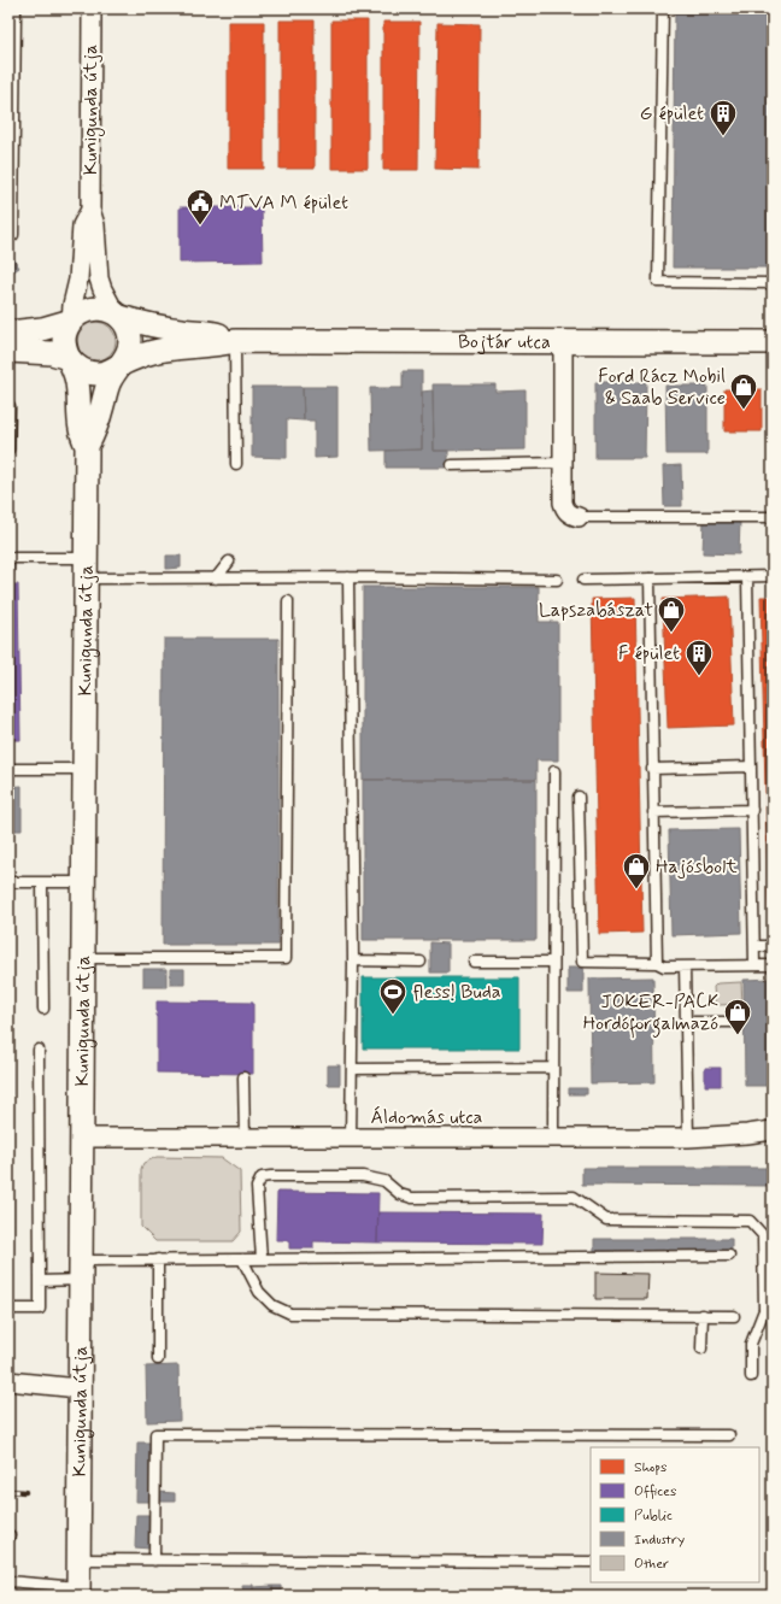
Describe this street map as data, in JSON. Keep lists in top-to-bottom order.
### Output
{
  "streets": {
    "street": ["Kunigunda útja", "Bojtár utca", "Áldomás utca"]
  },
  "crossings": [
    ["Kunigunda útja", "Bojtár utca"],
    ["Kunigunda útja", "Áldomás utca"]
  ],
  "places": {
    "building": ["G épület", "F épület"],
    "public building": ["MTVA M épület"],
    "shop": [
      "Ford Rácz Mobil & Saab Service",
      "Lapszabászat",
      "Hajósbolt",
      "JOKER-PACK Hordóforgalmazó"
    ],
    "sports": ["fless! Buda"]
  },
  "legend": [
    "Shops",
    "Offices",
    "Public",
    "Industry",
    "Other"
  ]
}
